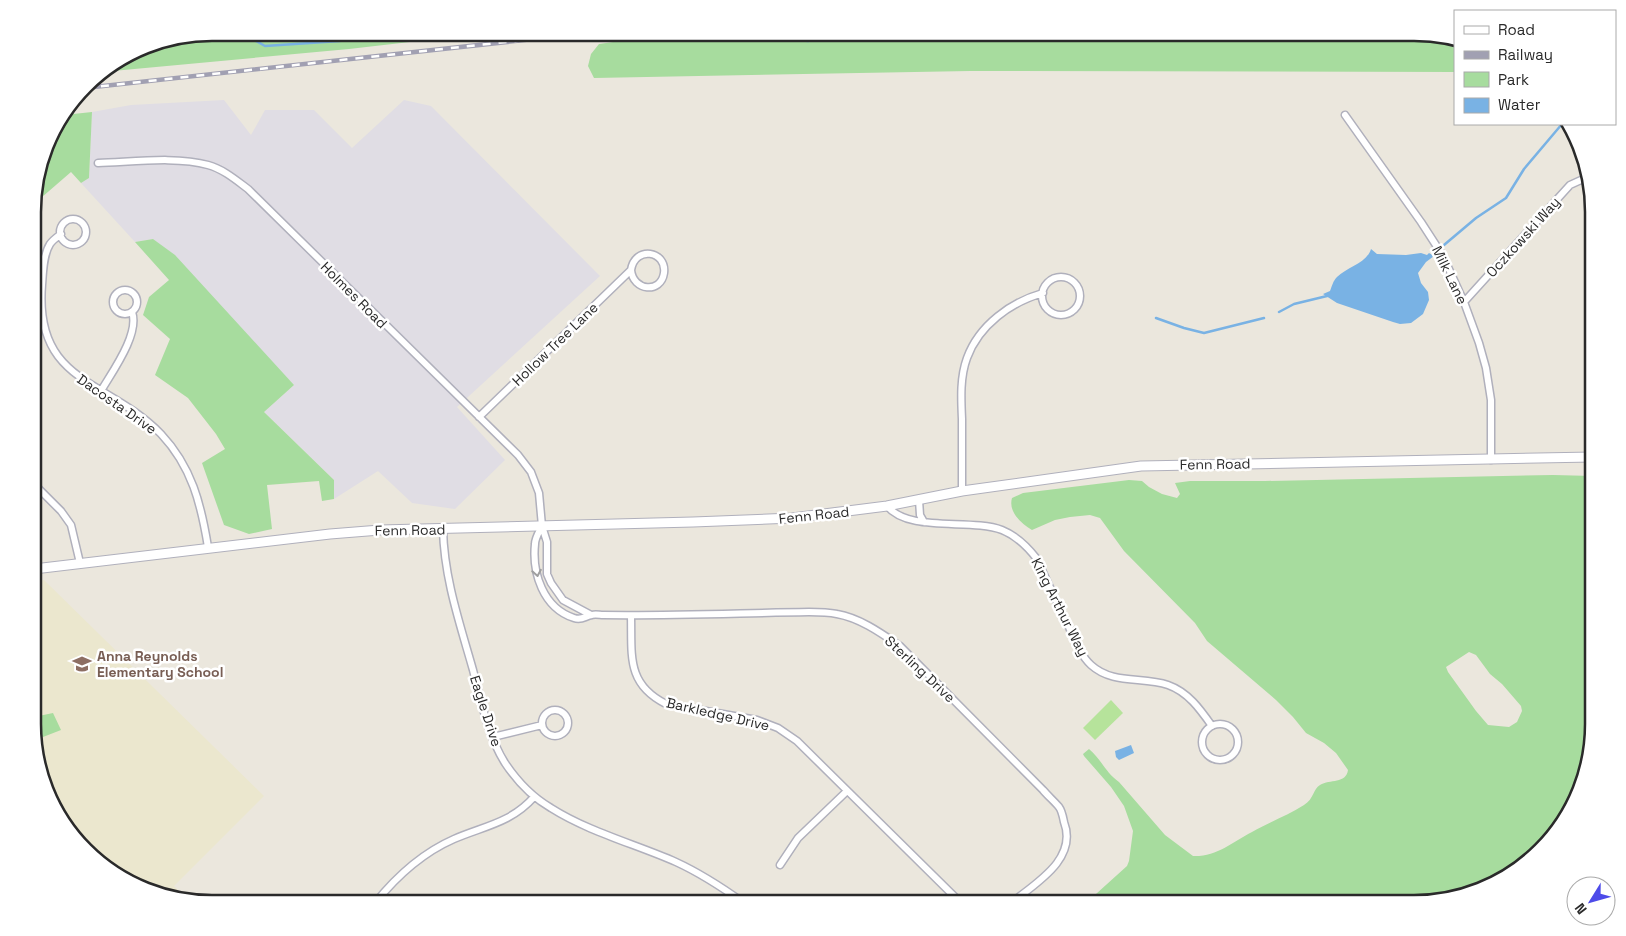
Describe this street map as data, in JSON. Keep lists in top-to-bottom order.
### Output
{
  "streets": {
    "street": [
      "Oczkowski Way",
      "Milk Lane",
      "Holmes Road",
      "Hollow Tree Lane",
      "Dacosta Drive",
      "Fenn Road",
      "King Arthur Way",
      "Sterling Drive",
      "Eagle Drive",
      "Barkledge Drive"
    ]
  },
  "crossings": [
    ["Oczkowski Way", "Milk Lane"],
    ["Milk Lane", "Fenn Road"],
    ["Holmes Road", "Hollow Tree Lane"],
    ["Holmes Road", "Fenn Road"],
    ["Holmes Road", "Sterling Drive"],
    ["Dacosta Drive", "Fenn Road"],
    ["Fenn Road", "King Arthur Way"],
    ["Fenn Road", "Sterling Drive"],
    ["Fenn Road", "Eagle Drive"],
    ["Sterling Drive", "Barkledge Drive"]
  ],
  "places": {
    "school or university": ["Anna Reynolds Elementary School"]
  },
  "legend": [
    "Road",
    "Railway",
    "Park",
    "Water"
  ],
  "north": "bottom left"
}
